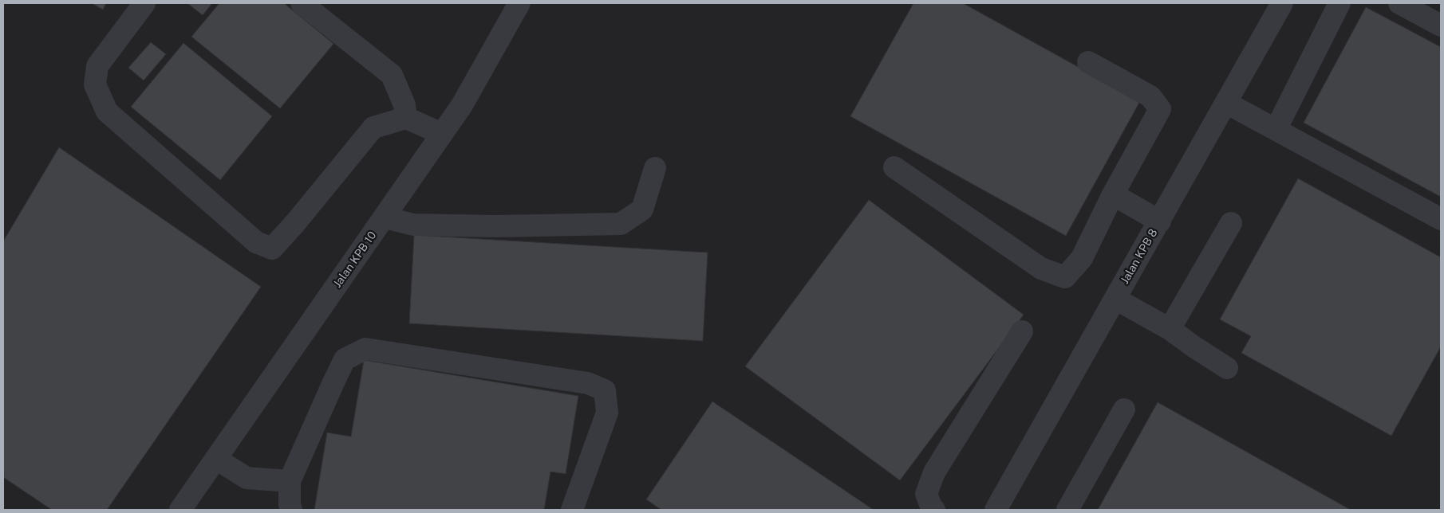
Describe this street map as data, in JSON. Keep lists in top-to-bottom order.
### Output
{
  "streets": {
    "street": ["Jalan KPB 8", "Jalan KPB 10"]
  }
}
